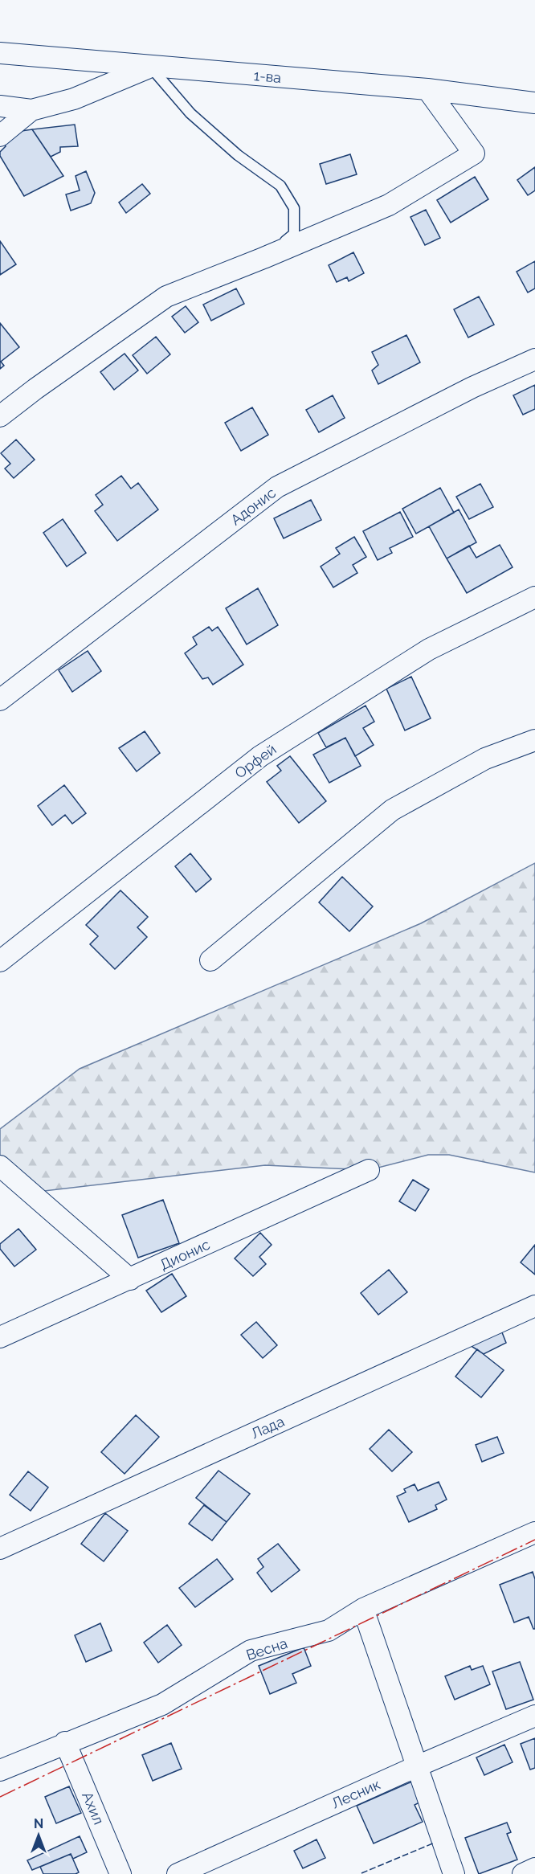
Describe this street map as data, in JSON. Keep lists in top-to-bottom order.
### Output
{
  "streets": {
    "street": [
      "1-ва",
      "Адонис",
      "Орфей",
      "Дионис",
      "Лада",
      "Весна",
      "Лесник",
      "Ахил"
    ]
  },
  "crossings": [
    ["Весна", "Ахил"]
  ],
  "north": "top"
}
